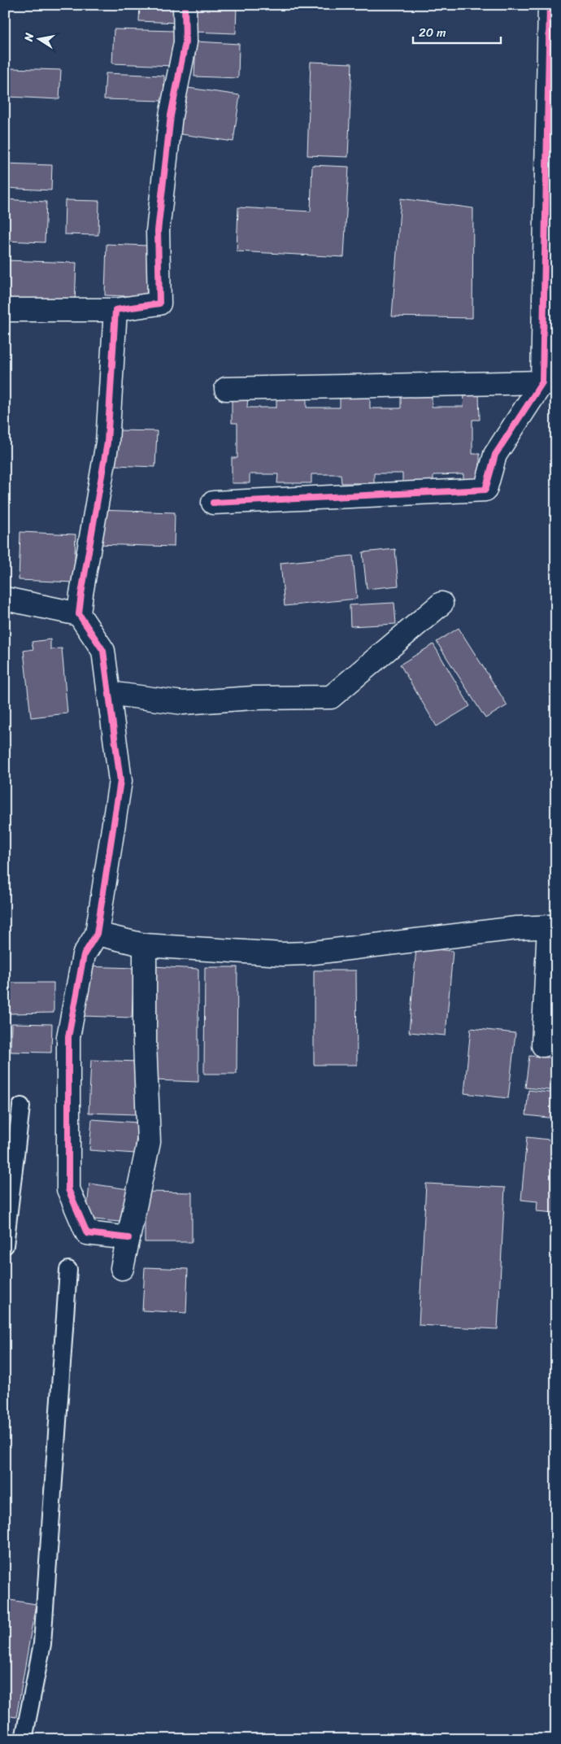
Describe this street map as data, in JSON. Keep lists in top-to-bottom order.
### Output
{
  "scale_bar": "20 m",
  "north": "left"
}
